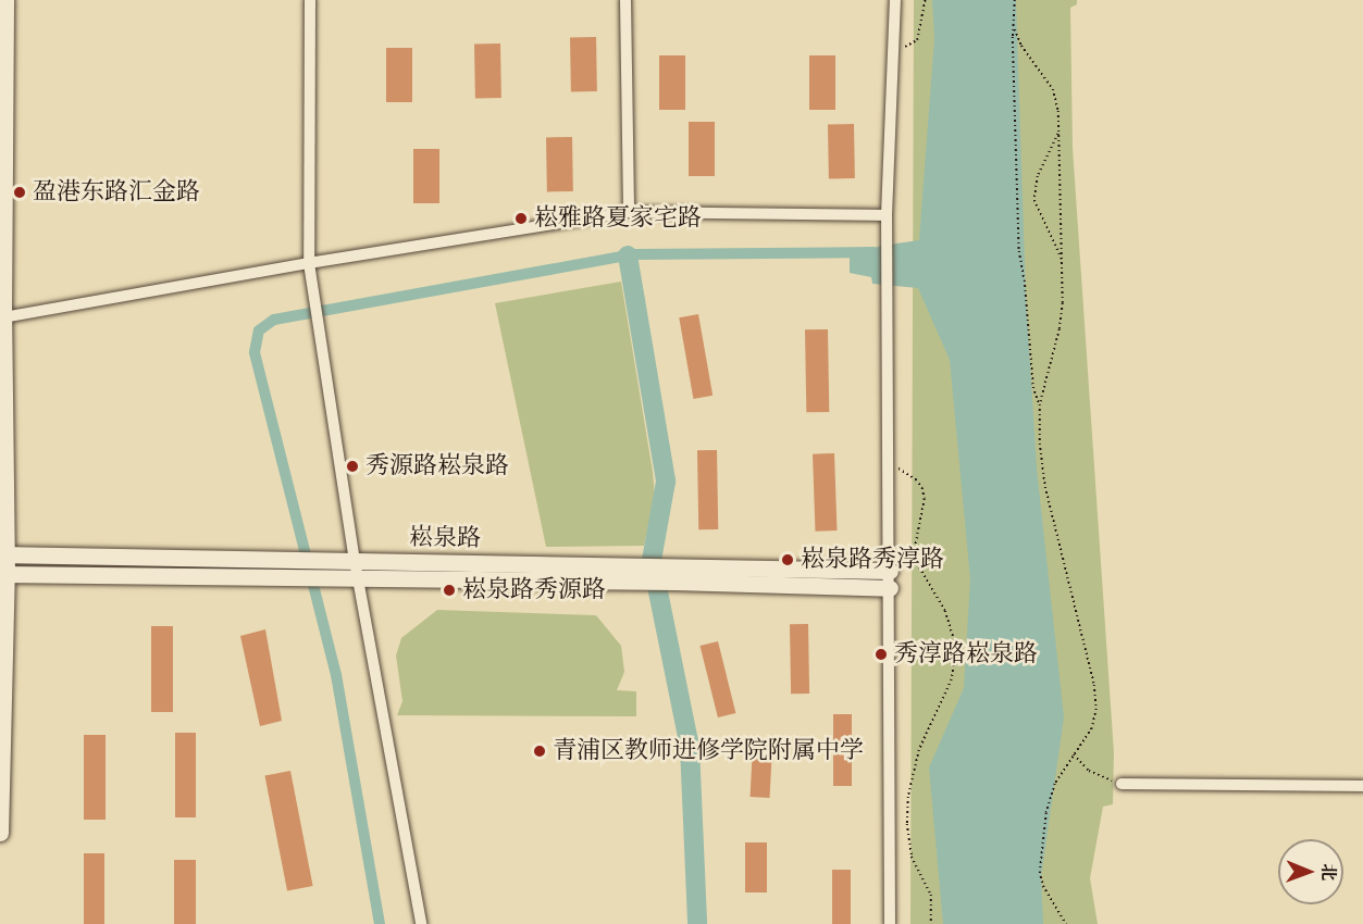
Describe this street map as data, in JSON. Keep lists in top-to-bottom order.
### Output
{
  "streets": {
    "street": ["崧泉路"]
  },
  "places": [
    "盈港东路汇金路",
    "崧雅路夏家宅路",
    "秀源路崧泉路",
    "崧泉路秀淳路",
    "崧泉路秀源路",
    "秀淳路崧泉路",
    "青浦区教师进修学院附属中学"
  ],
  "north": "right"
}
